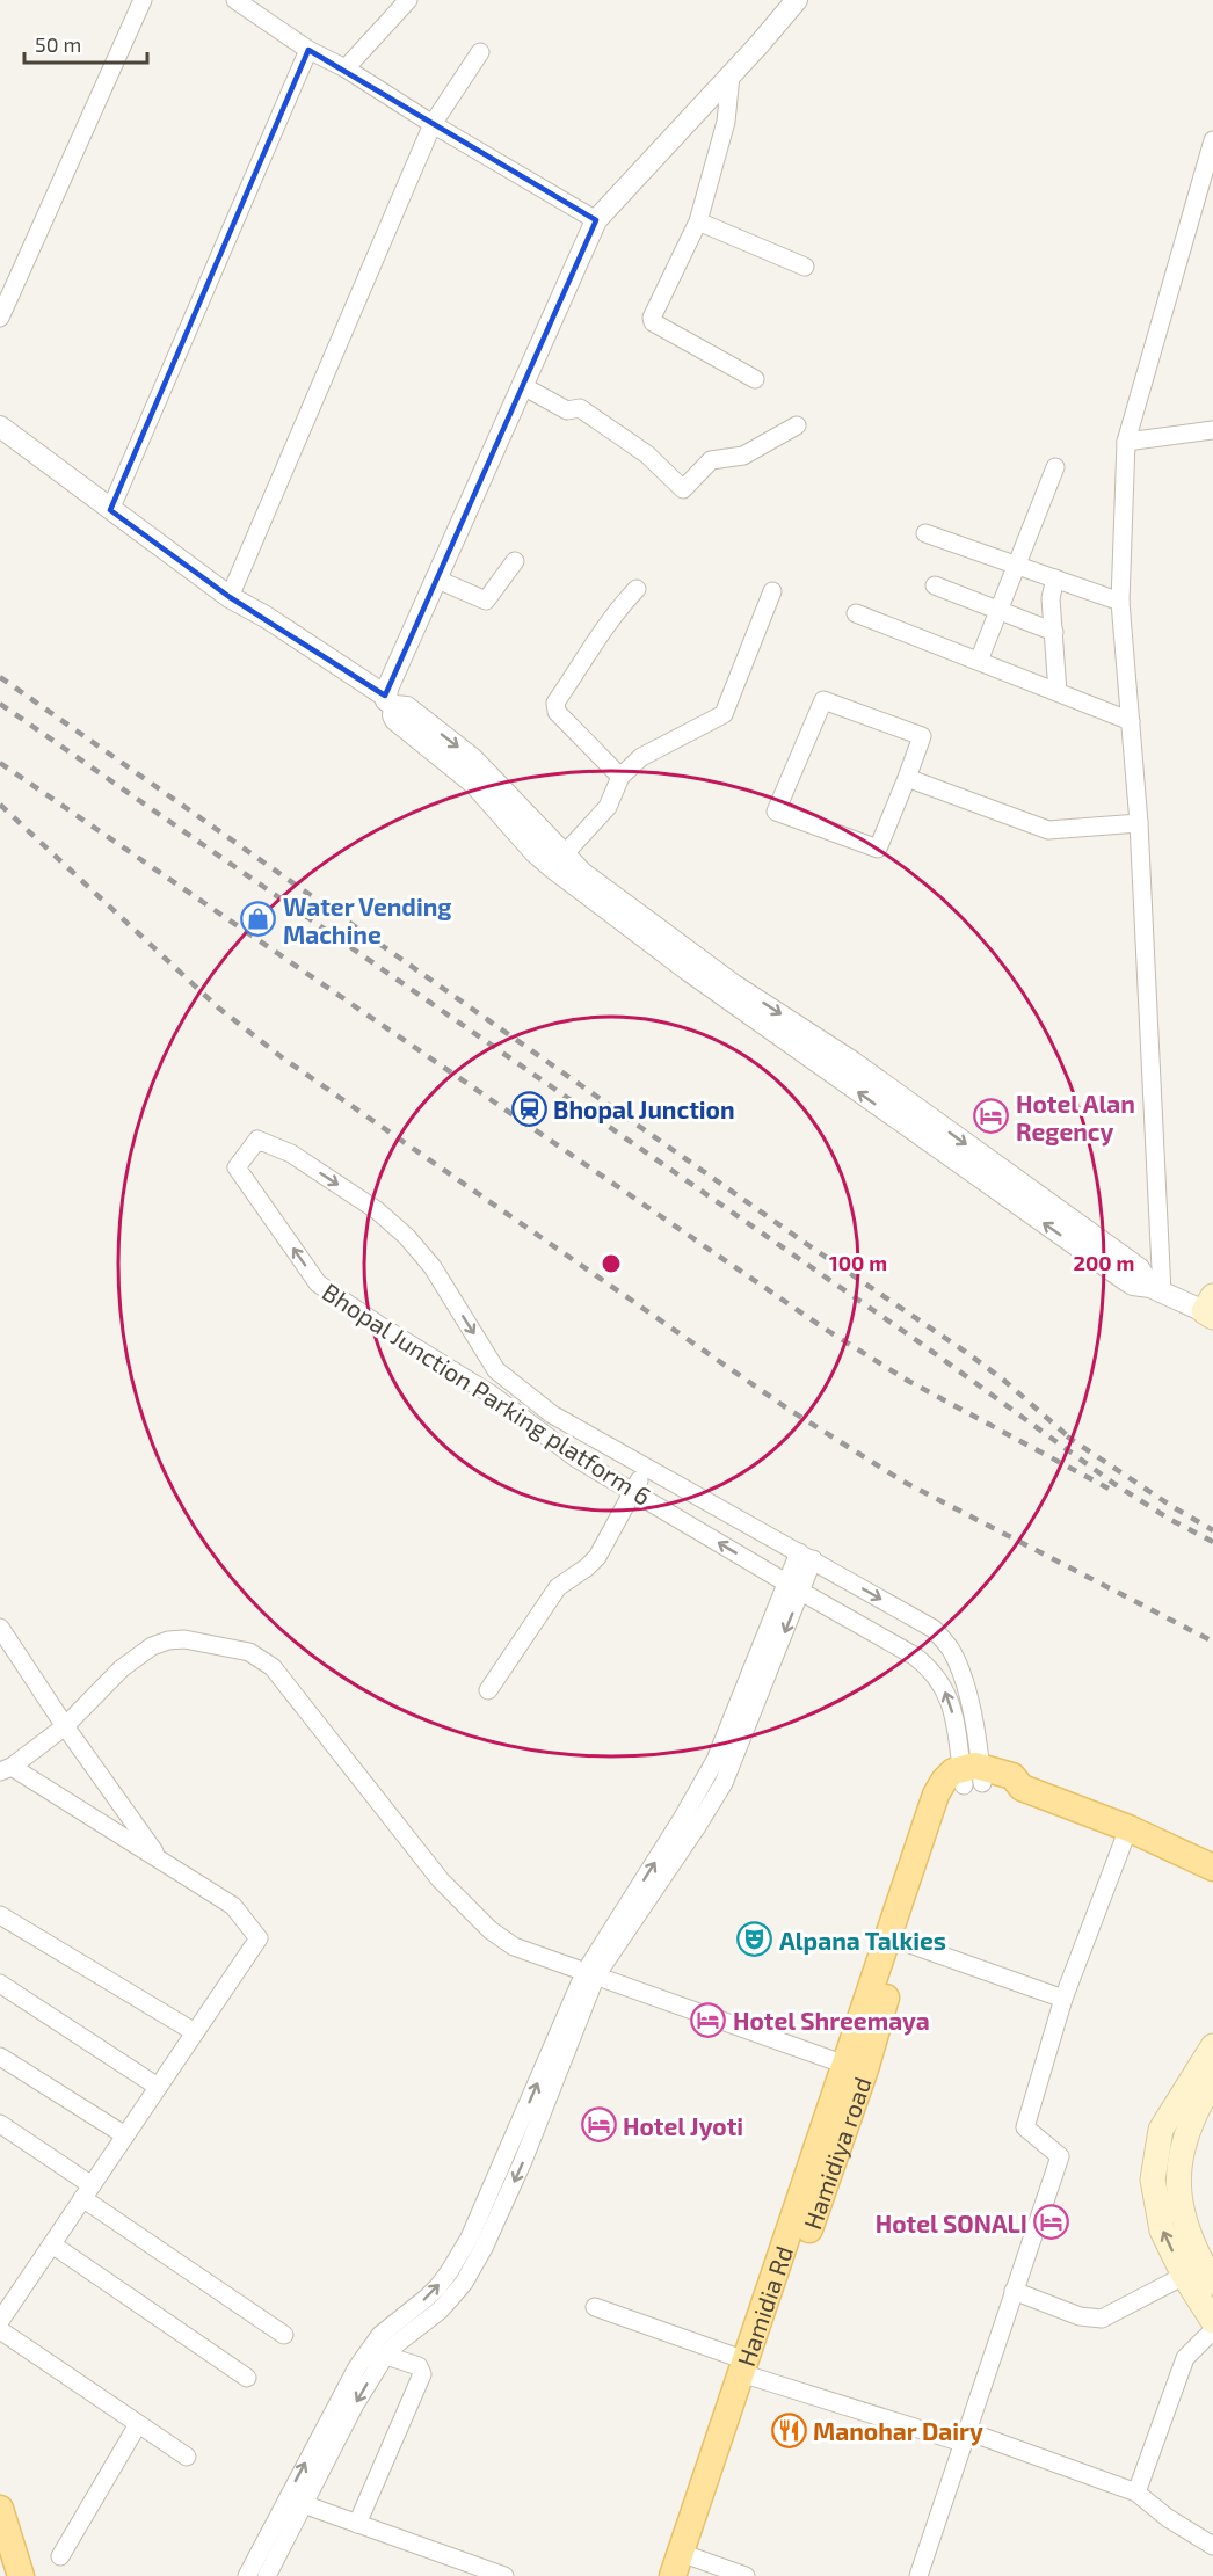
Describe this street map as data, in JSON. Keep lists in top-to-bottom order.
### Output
{
  "streets": {
    "main road": ["Hamidiya road"],
    "street": ["Bhopal Junction Parking platform 6"]
  },
  "crossings": [
    ["Bhopal Junction Parking platform 6", "Hamidiya road"]
  ],
  "places": {
    "shop": ["Water Vending Machine"],
    "station": ["Bhopal Junction"],
    "hotel": [
      "Hotel Alan Regency",
      "Hotel Shreemaya",
      "Hotel Jyoti",
      "Hotel SONALI"
    ],
    "theatre": ["Alpana Talkies"],
    "restaurant": ["Manohar Dairy"]
  },
  "scale_bar": "50 m",
  "rings": ["100 m", "200 m"]
}
